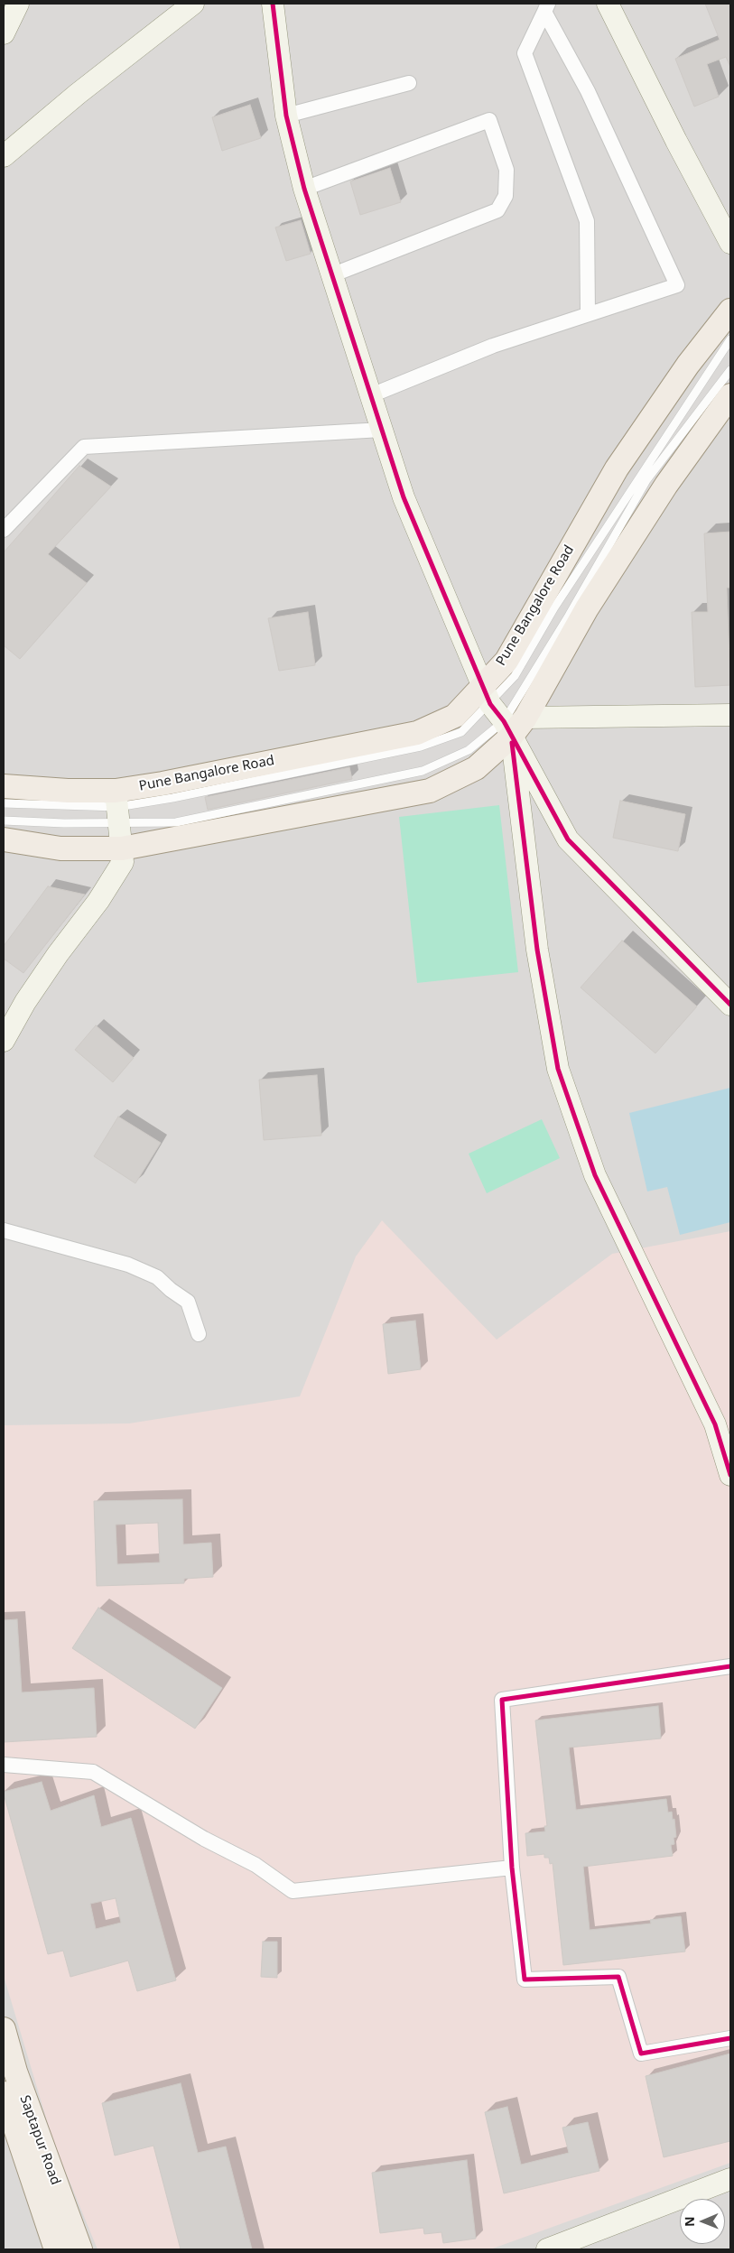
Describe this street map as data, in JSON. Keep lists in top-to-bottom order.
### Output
{
  "streets": {
    "main road": ["Pune Bangalore Road", "Saptapur Road"]
  },
  "north": "left"
}
